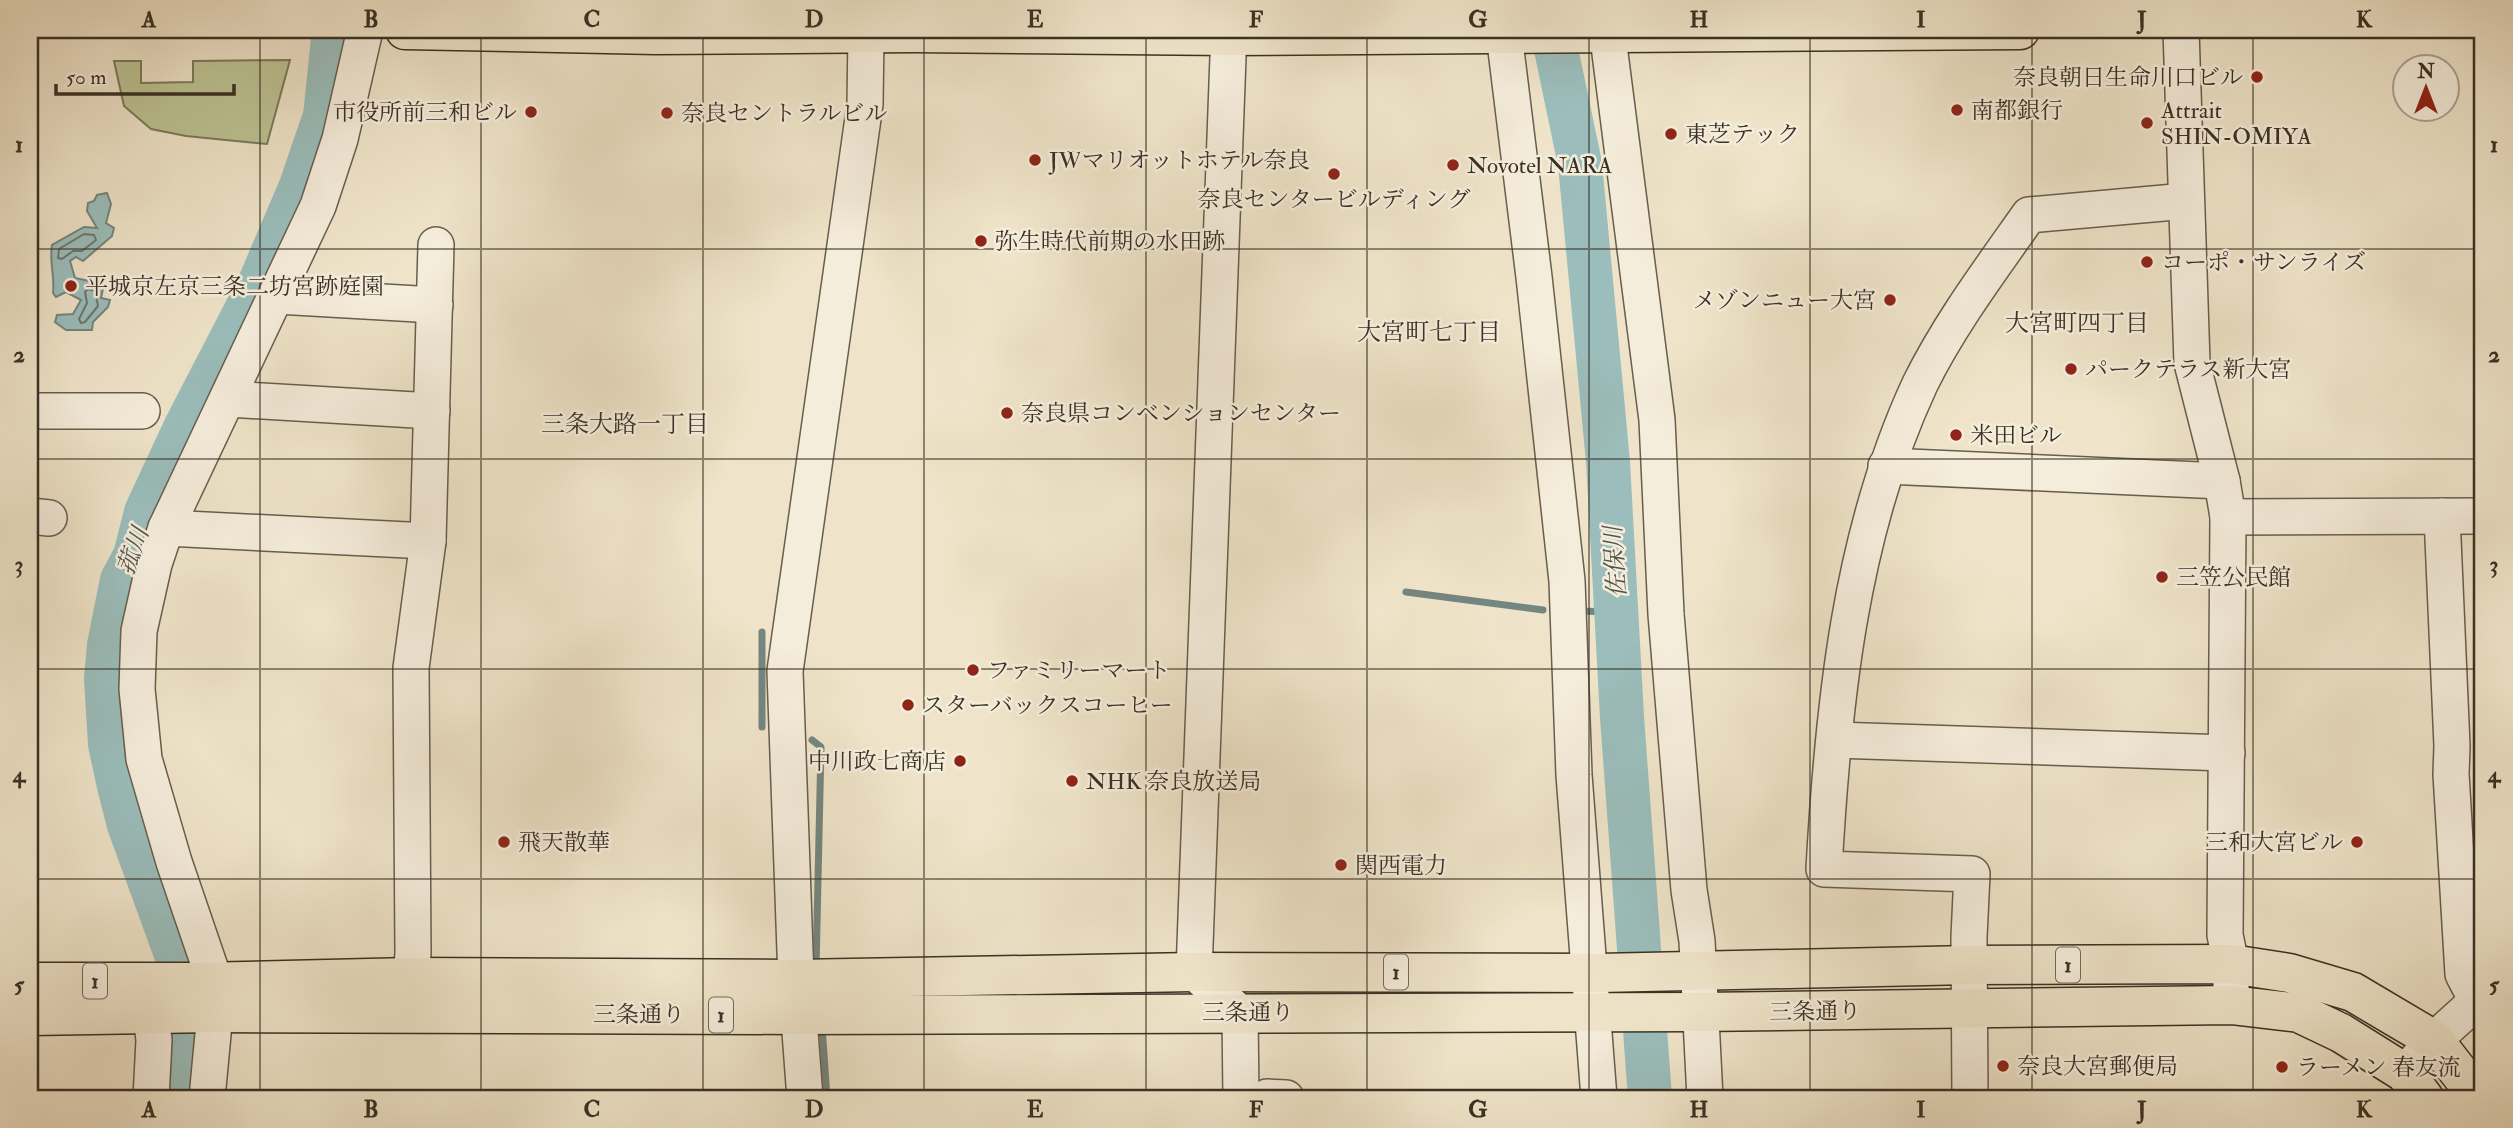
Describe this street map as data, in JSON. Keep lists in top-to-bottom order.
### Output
{
  "streets": {
    "main road": ["1", "三条通り"]
  },
  "crossings": [
    ["1", "三条通り"]
  ],
  "districts": ["大宮町四丁目", "大宮町七丁目", "三条大路一丁目"],
  "water": ["菰川", "佐保川"],
  "places": [
    "奈良朝日生命川口ビル",
    "南都銀行",
    "市役所前三和ビル",
    "奈良セントラルビル",
    "Attrait SHIN-OMIYA",
    "東芝テック",
    "JWマリオットホテル奈良",
    "Novotel NARA",
    "奈良センタービルディング",
    "弥生時代前期の水田跡",
    "コーポ・サンライズ",
    "平城京左京三条二坊宮跡庭園",
    "メゾンニュー大宮",
    "パークテラス新大宮",
    "奈良県コンベンションセンター",
    "米田ビル",
    "三笠公民館",
    "ファミリーマート",
    "スターバックスコーヒー",
    "中川政七商店",
    "NHK 奈良放送局",
    "飛天散華",
    "三和大宮ビル",
    "関西電力",
    "奈良大宮郵便局",
    "ラーメン 春友流"
  ],
  "scale_bar": "50 m",
  "north": "top",
  "grid": {
    "columns": [
      "A",
      "B",
      "C",
      "D",
      "E",
      "F",
      "G",
      "H",
      "I",
      "J",
      "K"
    ],
    "rows": [
      "1",
      "2",
      "3",
      "4",
      "5"
    ]
  }
}
